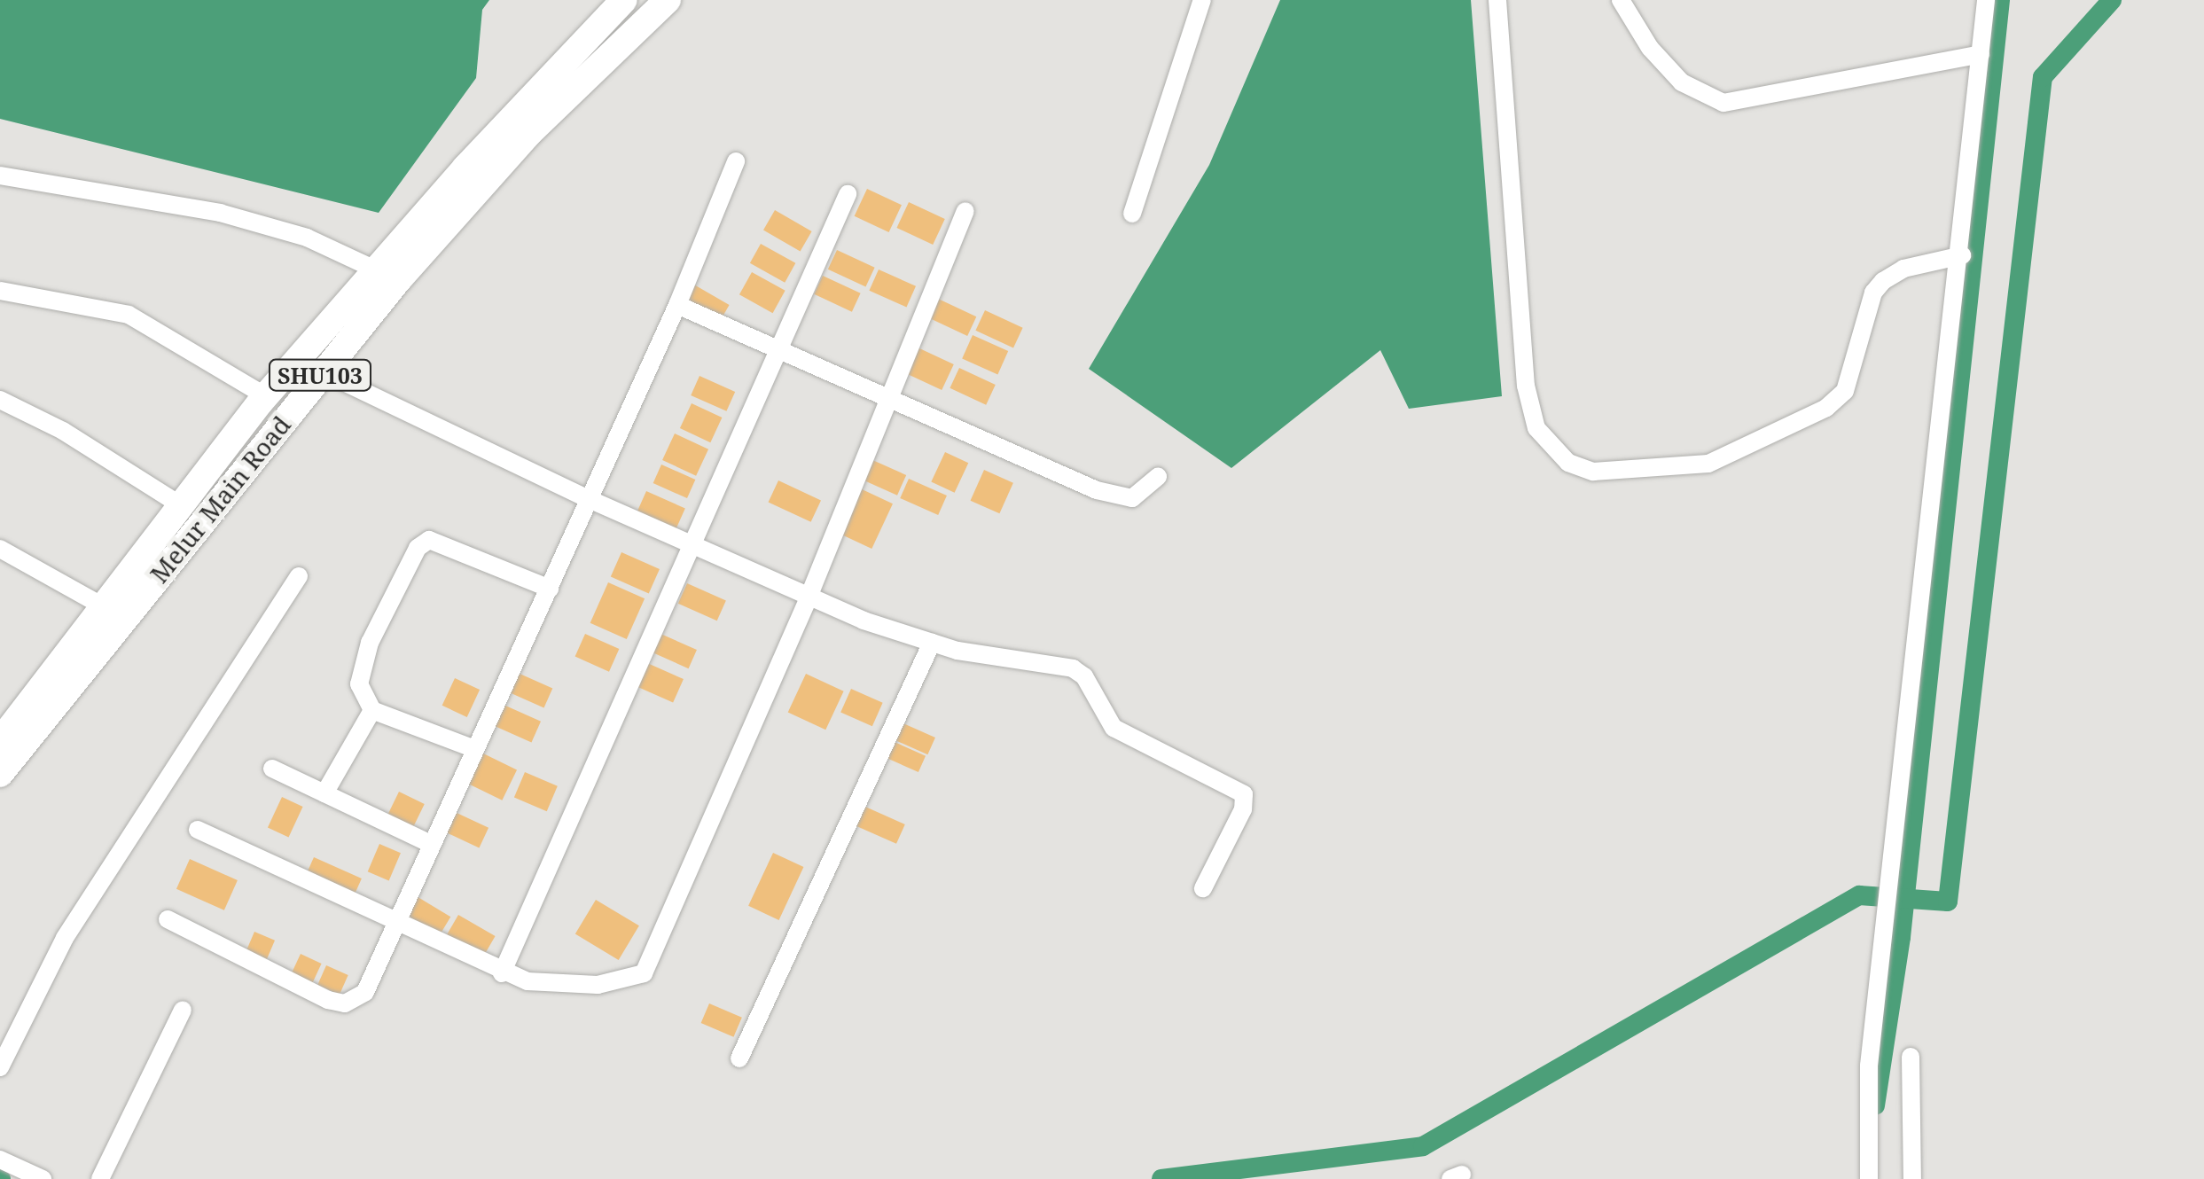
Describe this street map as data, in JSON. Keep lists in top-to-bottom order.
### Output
{
  "streets": {
    "main road": ["SHU103", "Melur Main Road"]
  }
}
